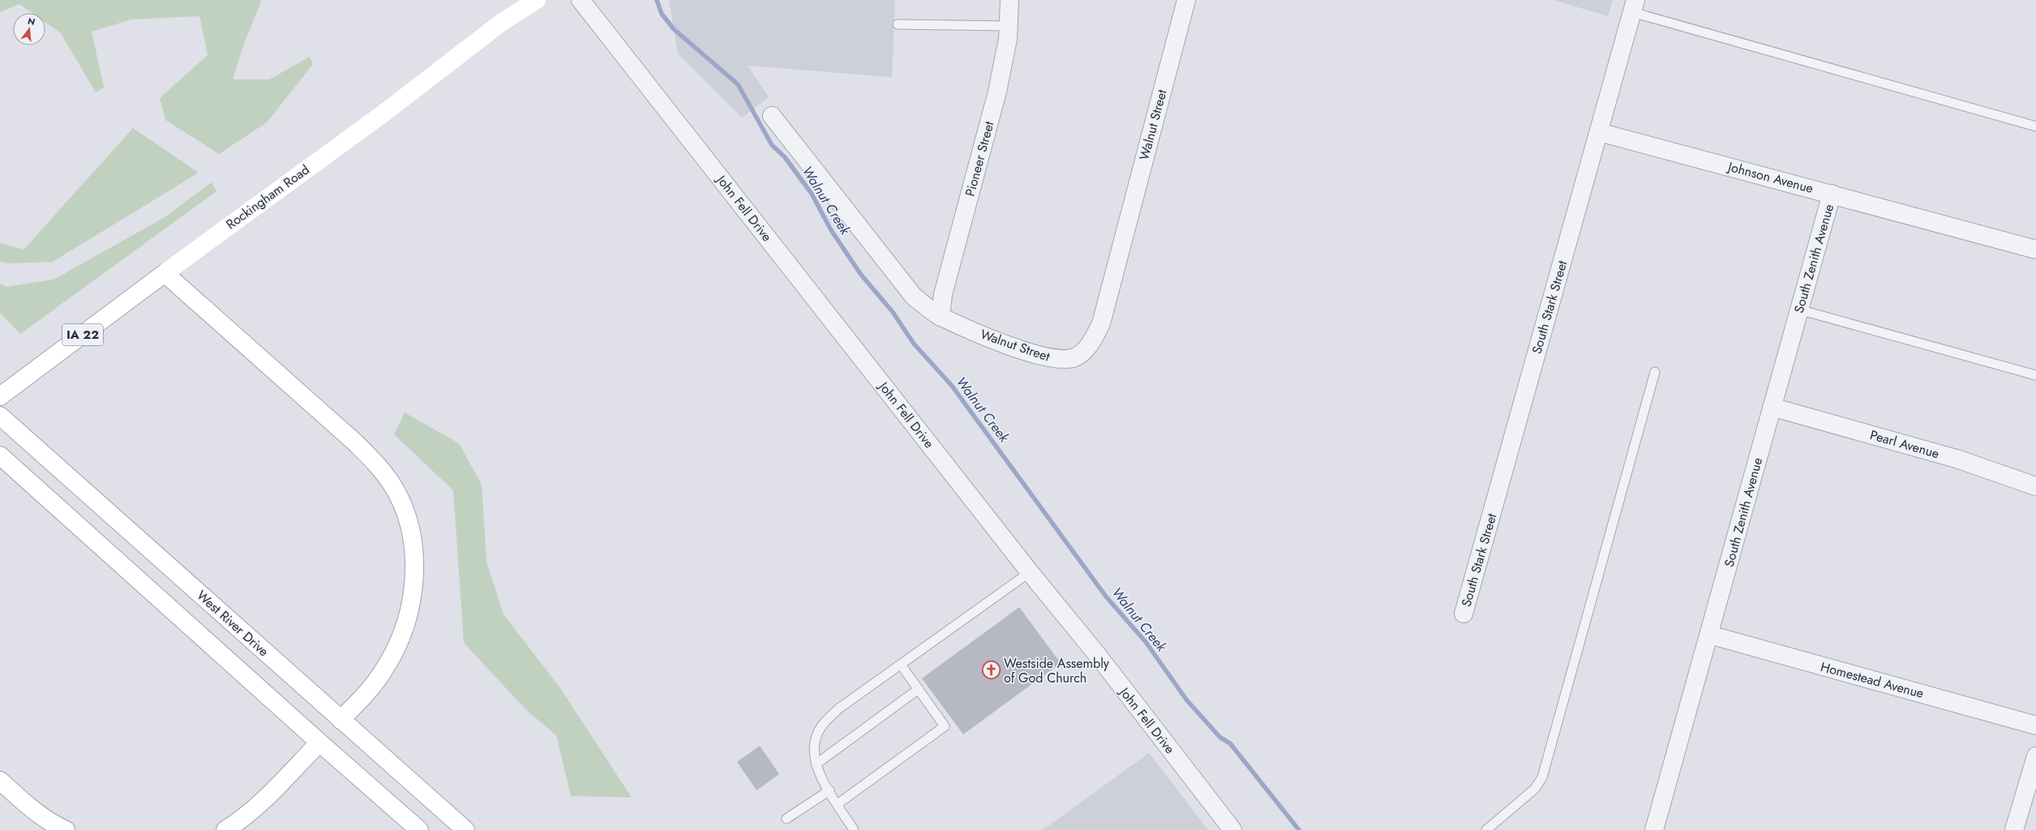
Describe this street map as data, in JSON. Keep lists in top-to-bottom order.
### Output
{
  "streets": {
    "main road": ["Rockingham Road", "IA 22", "West River Drive"],
    "street": [
      "Walnut Street",
      "Pioneer Street",
      "Johnson Avenue",
      "John Fell Drive",
      "South Zenith Avenue",
      "South Stark Street",
      "Pearl Avenue",
      "Homestead Avenue"
    ]
  },
  "crossings": [
    ["Walnut Street", "Pioneer Street"],
    ["Johnson Avenue", "South Zenith Avenue"],
    ["Johnson Avenue", "South Stark Street"],
    ["South Zenith Avenue", "Pearl Avenue"],
    ["South Zenith Avenue", "Homestead Avenue"]
  ],
  "water": ["Walnut Creek"],
  "places": {
    "church": ["Westside Assembly of God Church"]
  },
  "north": "top"
}
